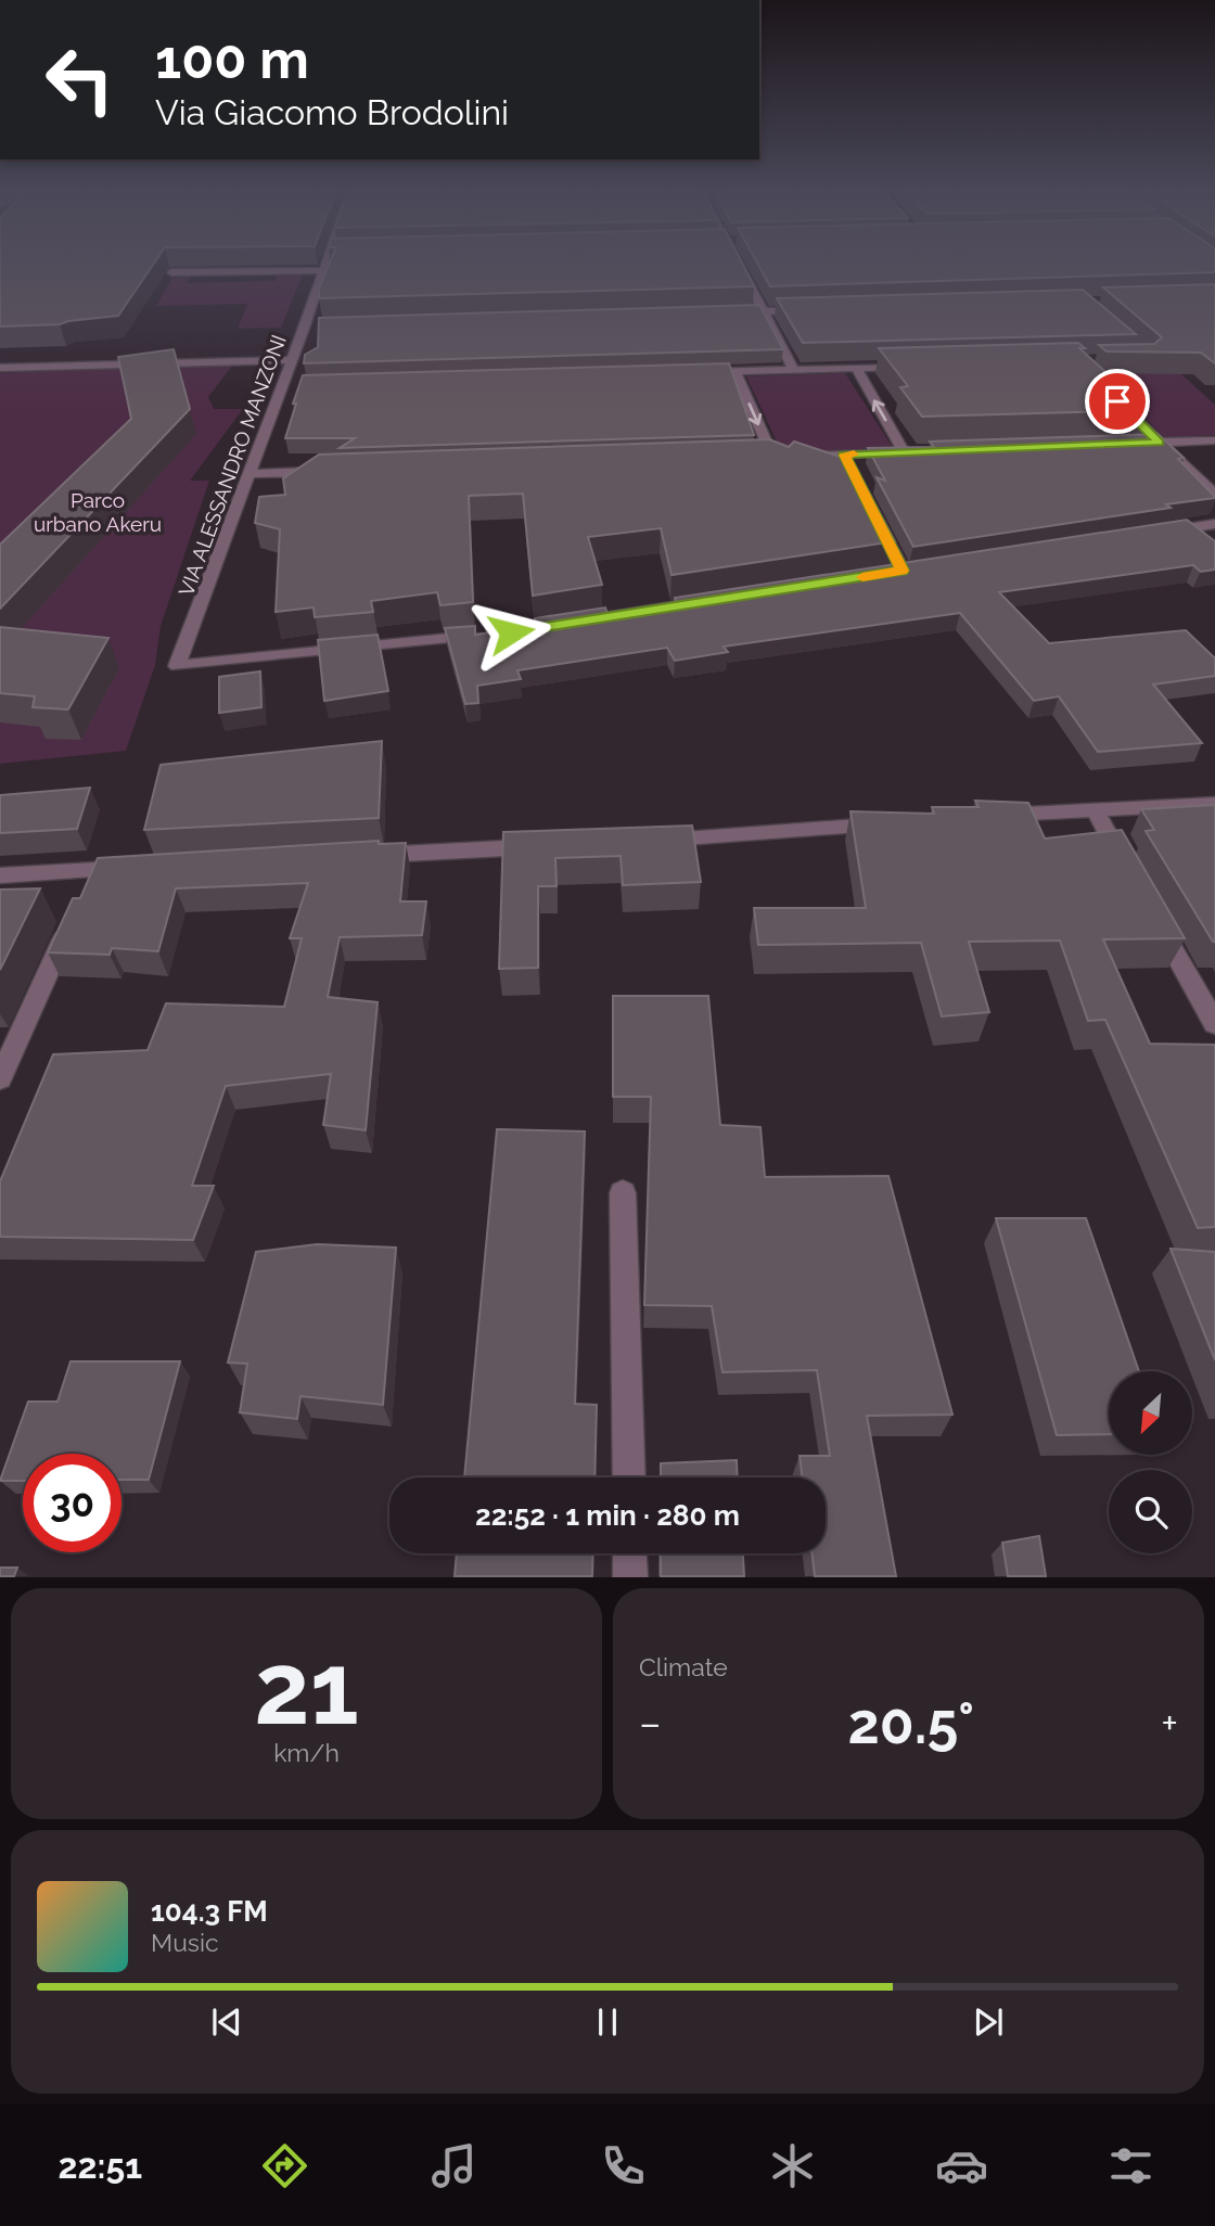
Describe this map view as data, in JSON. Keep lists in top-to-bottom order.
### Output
{
  "streets": {
    "street": ["VIA ALESSANDRO MANZONI"]
  },
  "parks": ["Parco urbano Akeru"],
  "north": "bottom left",
  "page": {
    "turn": ["100 m", "Via Giacomo Brodolini"],
    "limit": "30",
    "trip": "22:52 · 1 min · 280 m",
    "tile": [
      ["21", "km/h"],
      "Climate"
    ],
    "heat": ["−", "20.5°", "+"],
    "song": ["104.3 FM", "Music"],
    "tabs": "22:51"
  }
}
